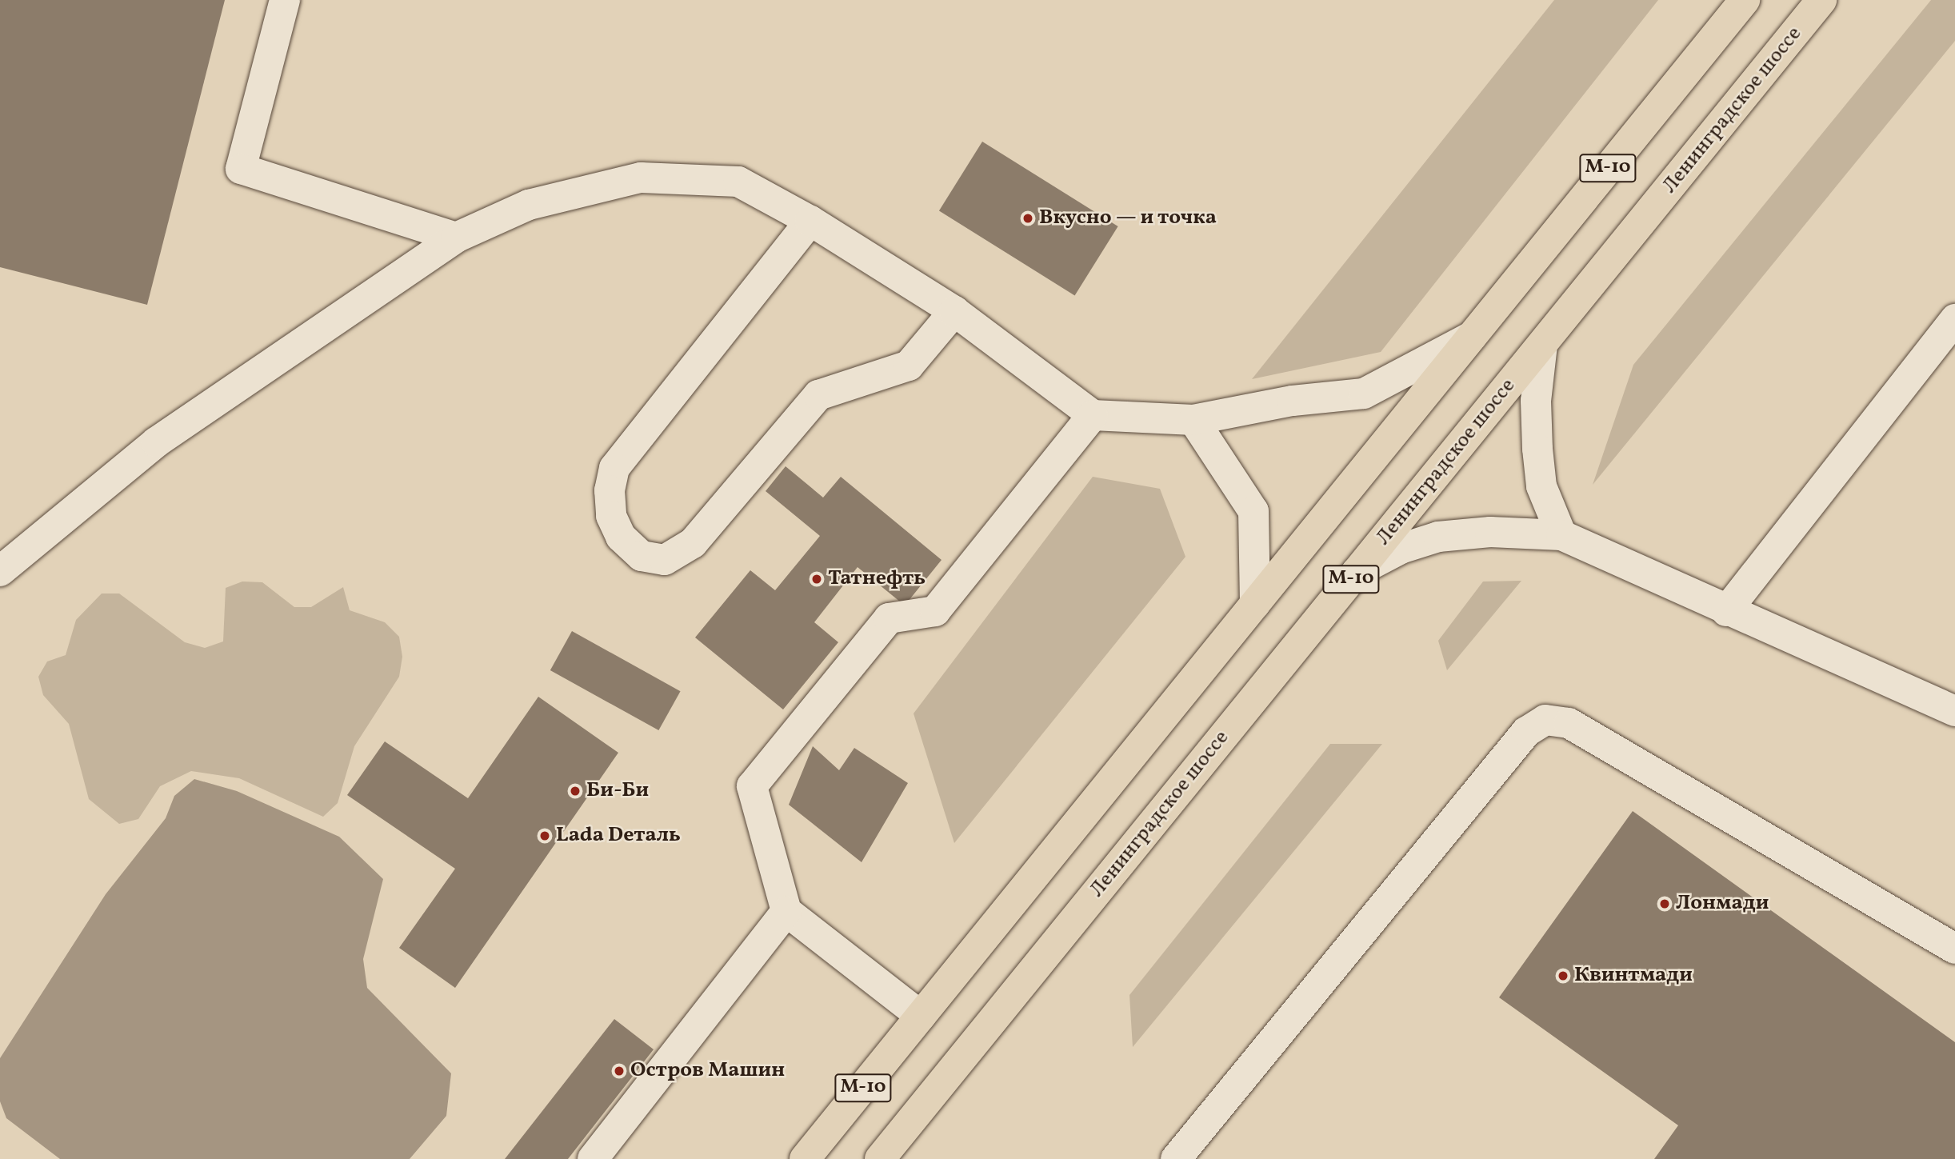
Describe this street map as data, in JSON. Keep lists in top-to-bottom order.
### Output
{
  "streets": {
    "highway": ["Ленинградское шоссе", "М-10"]
  },
  "places": [
    "Вкусно — и точка",
    "Татнефть",
    "Би-Би",
    "Lada Dеталь",
    "Лонмади",
    "Квинтмади",
    "Остров Машин"
  ]
}
